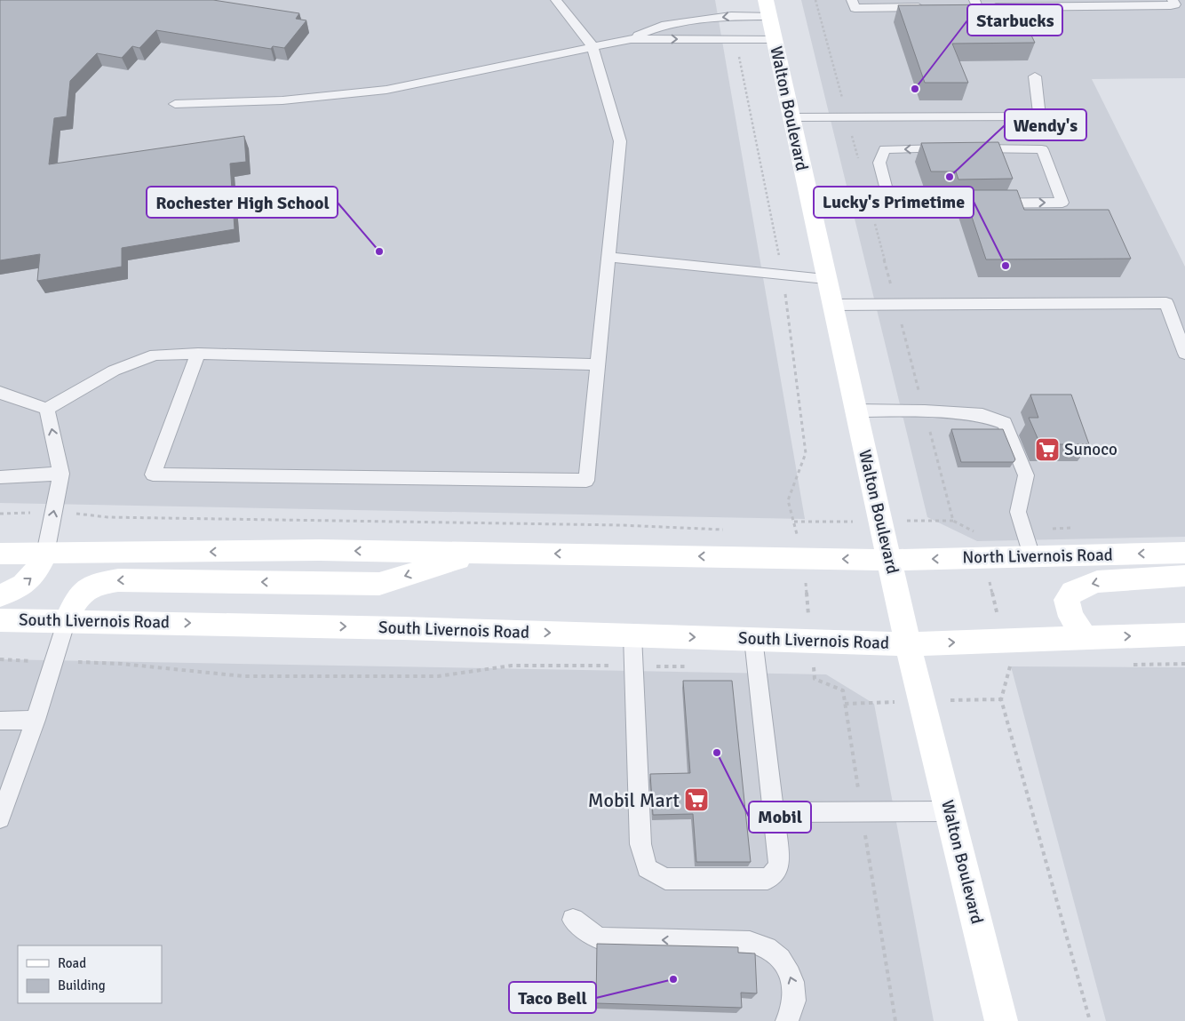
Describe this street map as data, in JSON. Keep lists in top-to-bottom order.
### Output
{
  "streets": {
    "main road": ["Walton Boulevard", "North Livernois Road", "South Livernois Road"]
  },
  "crossings": [
    ["Walton Boulevard", "North Livernois Road"],
    ["Walton Boulevard", "South Livernois Road"]
  ],
  "places": {
    "other": [
      "Starbucks",
      "Wendy's",
      "Rochester High School",
      "Lucky's Primetime",
      "Mobil",
      "Taco Bell"
    ],
    "supermarket": ["Sunoco", "Mobil Mart"]
  },
  "legend": ["Road", "Building"]
}
